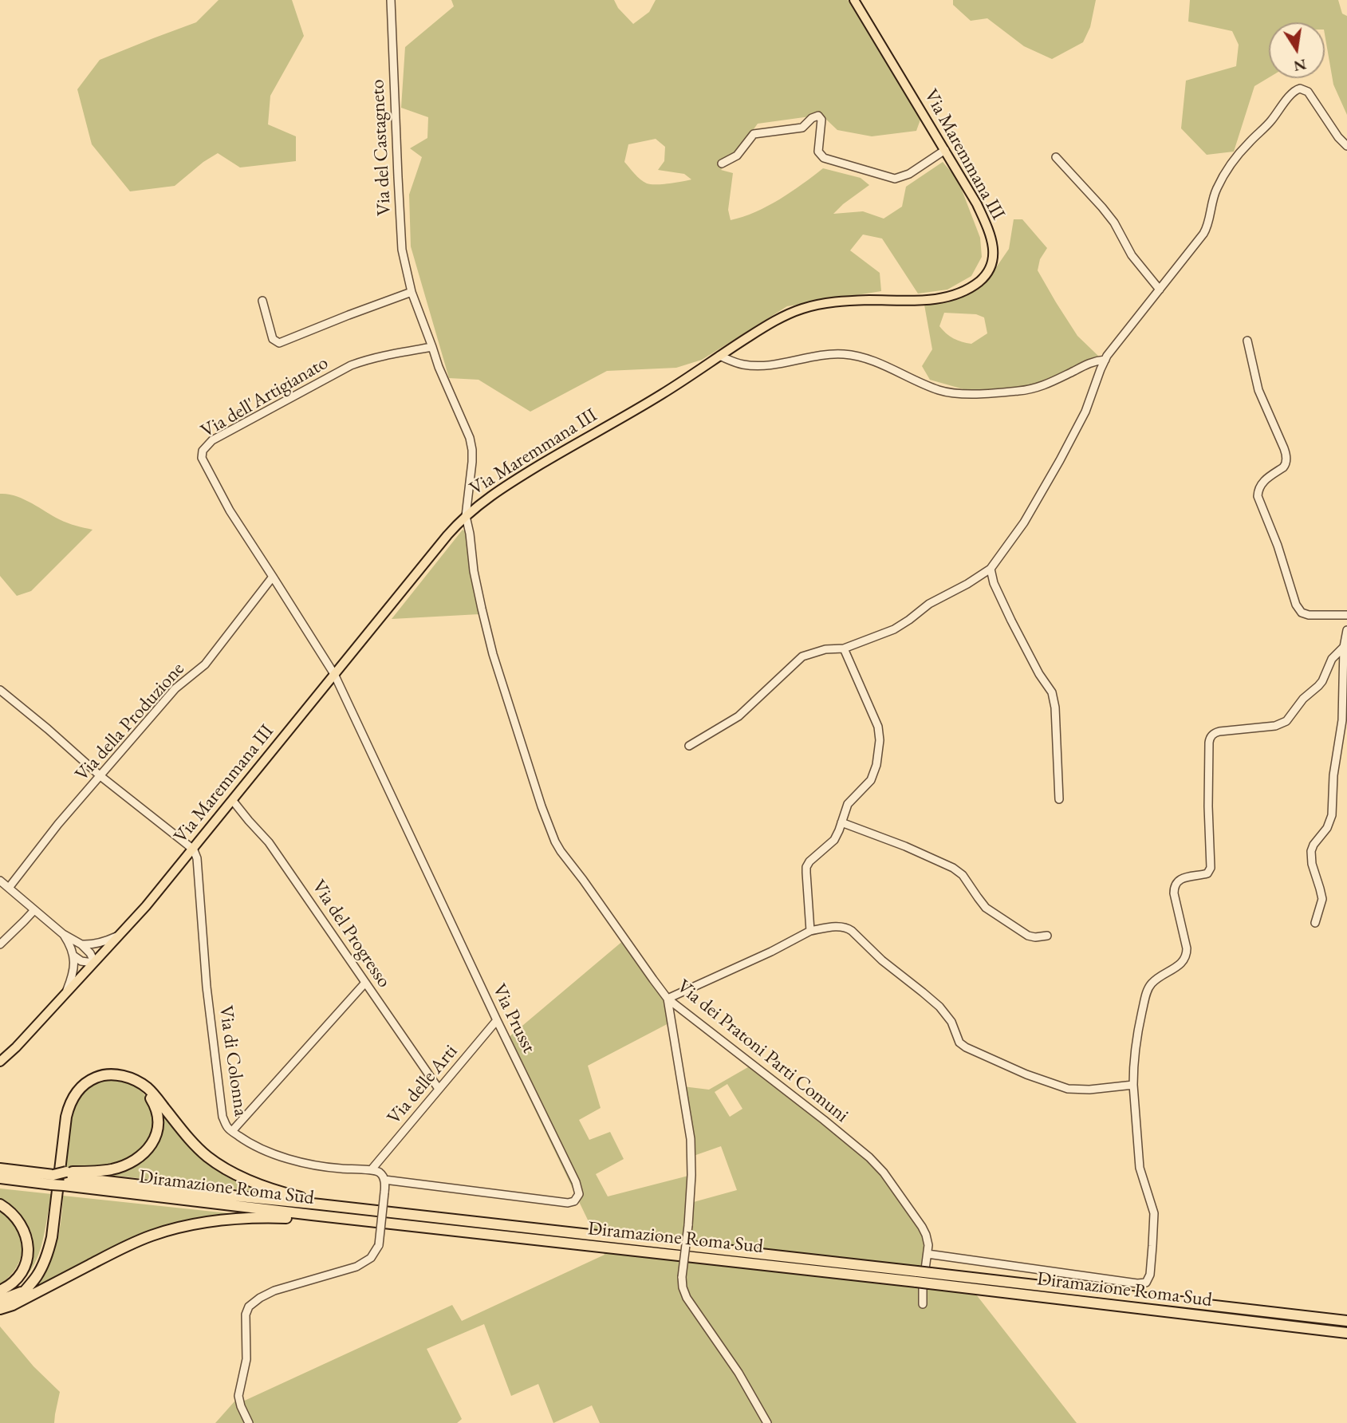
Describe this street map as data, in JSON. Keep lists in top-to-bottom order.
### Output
{
  "streets": {
    "highway": ["Diramazione Roma Sud"],
    "main road": ["Via Maremmana III"],
    "street": [
      "Via del Castagneto",
      "Via dell'Artigianato",
      "Via della Produzione",
      "Via del Progresso",
      "Via Prusst",
      "Via dei Pratoni Parti Comuni",
      "Via di Colonna",
      "Via delle Arti"
    ]
  },
  "crossings": [
    ["Via del Castagneto", "Via Maremmana III"],
    ["Via del Castagneto", "Via dell'Artigianato"],
    ["Via del Castagneto", "Via dei Pratoni Parti Comuni"],
    ["Via Maremmana III", "Via dell'Artigianato"],
    ["Via Maremmana III", "Via del Progresso"],
    ["Via Maremmana III", "Via Prusst"],
    ["Via Maremmana III", "Via dei Pratoni Parti Comuni"],
    ["Via Maremmana III", "Via di Colonna"],
    ["Via dell'Artigianato", "Via della Produzione"],
    ["Via dell'Artigianato", "Via Prusst"],
    ["Via del Progresso", "Via delle Arti"],
    ["Via Prusst", "Via delle Arti"],
    ["Via di Colonna", "Via delle Arti"]
  ],
  "north": "bottom"
}
